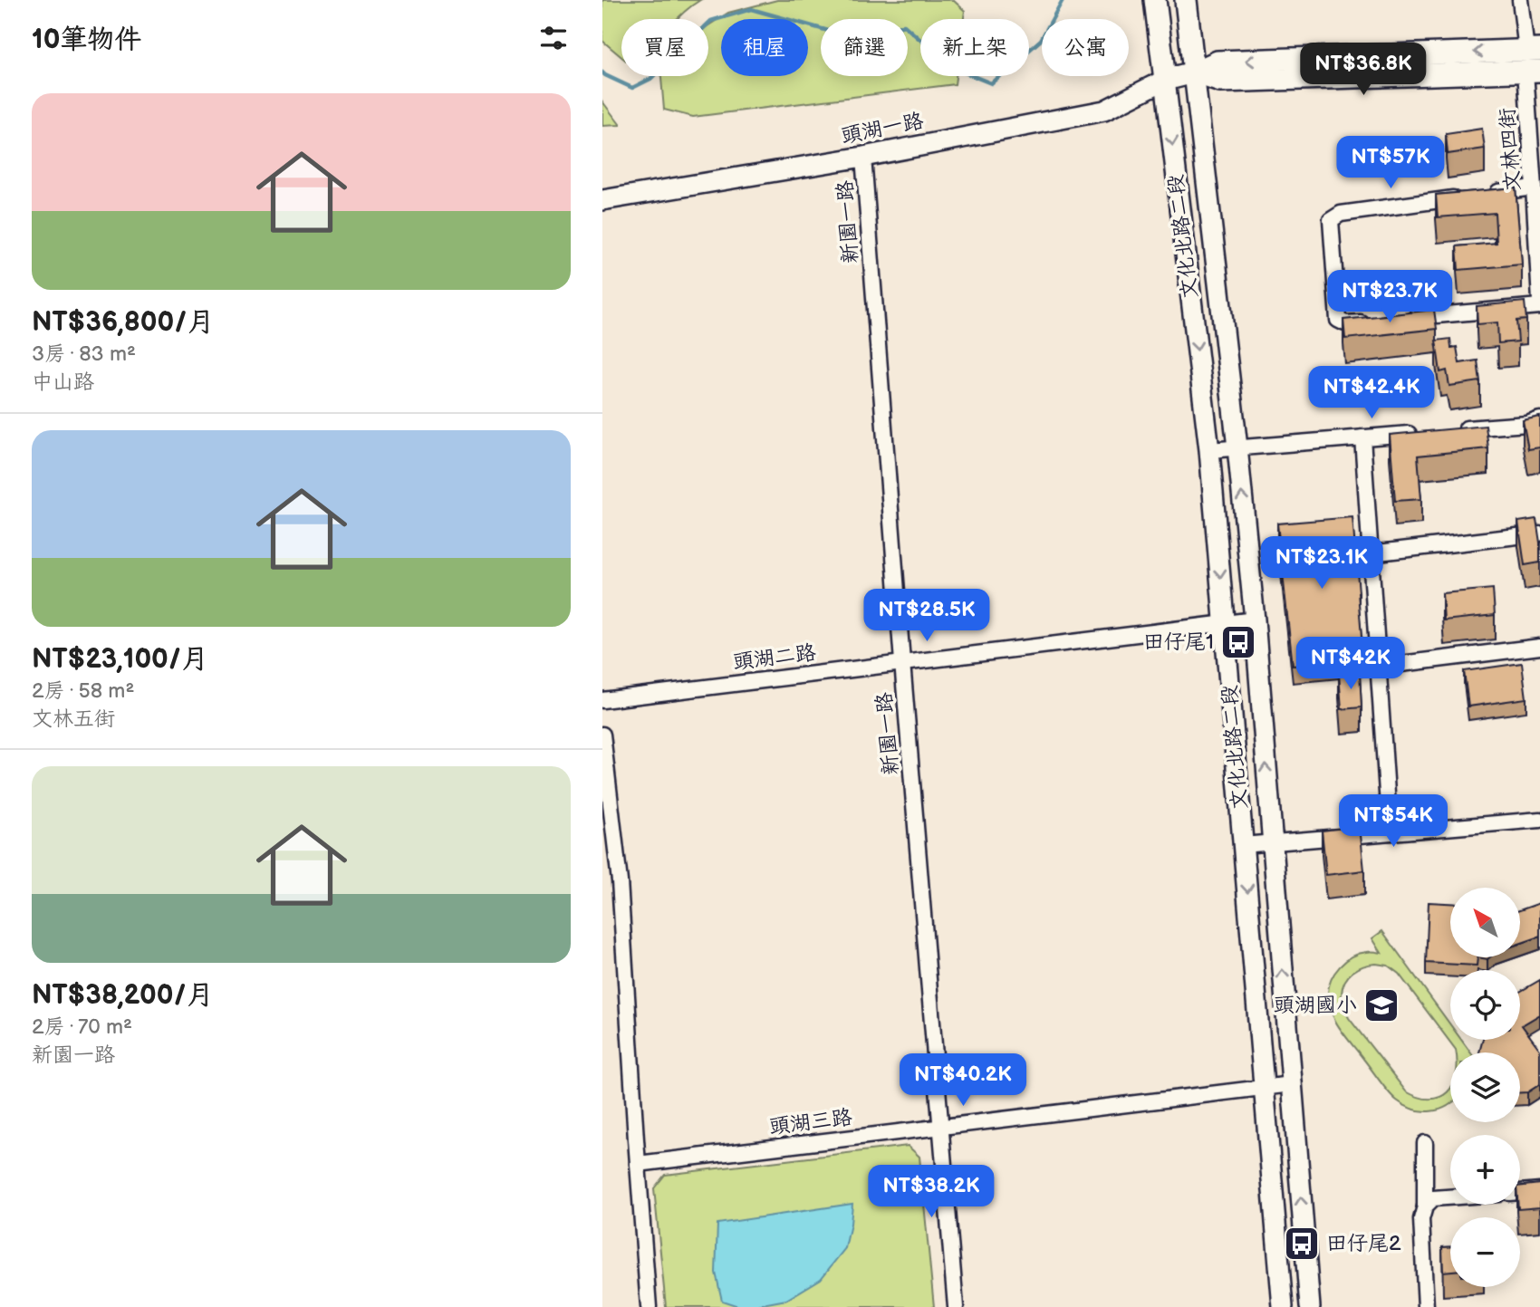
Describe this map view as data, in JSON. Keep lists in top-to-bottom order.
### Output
{
  "streets": {
    "main road": ["文化北路二段"],
    "street": [
      "頭湖一路",
      "文林四街",
      "新園一路",
      "頭湖二路",
      "頭湖三路"
    ]
  },
  "crossings": [
    ["頭湖一路", "新園一路"],
    ["頭湖一路", "文化北路二段"],
    ["新園一路", "頭湖二路"],
    ["新園一路", "頭湖三路"],
    ["文化北路二段", "頭湖二路"],
    ["文化北路二段", "頭湖三路"]
  ],
  "places": {
    "bus stop": ["田仔尾1", "田仔尾2"],
    "school or university": ["頭湖國小"]
  },
  "north": "top left",
  "page": {
    "heading": "10筆物件",
    "chip": [
      "買屋",
      "租屋",
      "篩選",
      "新上架",
      "公寓"
    ],
    "price": [
      "NT$36.8K",
      "NT$57K",
      "NT$23.7K",
      "NT$42.4K",
      "NT$23.1K",
      "NT$28.5K",
      "NT$42K",
      "NT$54K",
      "NT$40.2K",
      "NT$38.2K"
    ],
    "list": [
      {
        "name": "NT$36,800/月",
        "note": "3房 · 83 m² · 中山路"
      },
      {
        "name": "NT$23,100/月",
        "note": "2房 · 58 m² · 文林五街"
      },
      {
        "name": "NT$38,200/月",
        "note": "2房 · 70 m² · 新園一路"
      }
    ],
    "map_buttons": ["+", "−"]
  }
}
